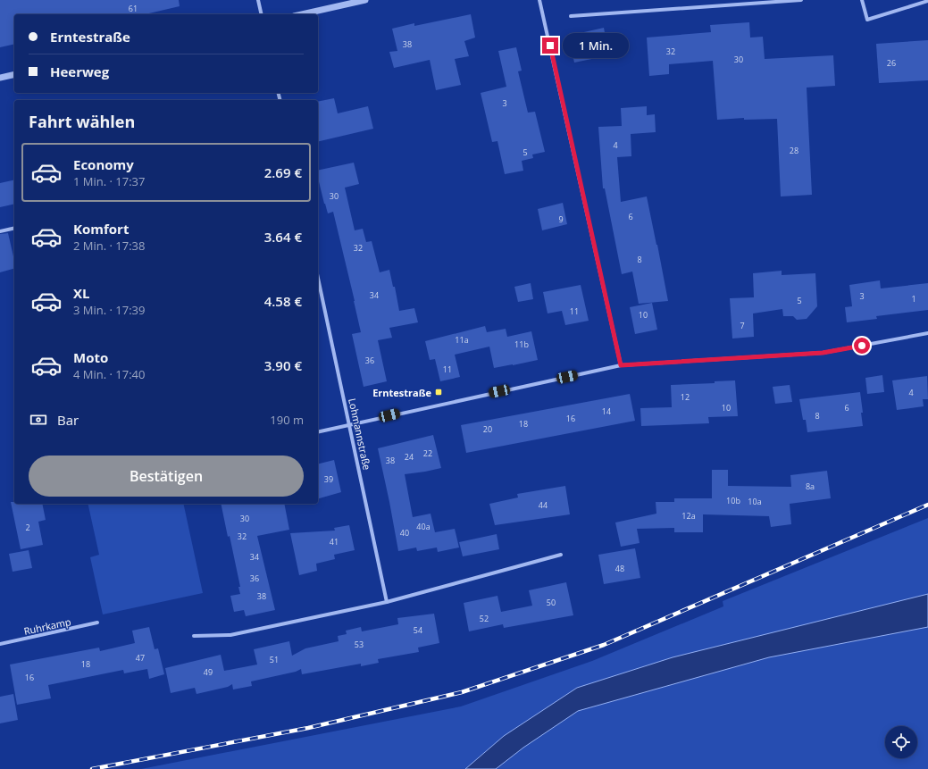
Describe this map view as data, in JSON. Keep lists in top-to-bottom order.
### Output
{
  "streets": {
    "street": ["Lohmannstraße", "Ruhrkamp"]
  },
  "places": {
    "transit": ["Erntestraße"]
  },
  "house_numbers": [
    "61",
    "38",
    "32",
    "30",
    "26",
    "3",
    "4",
    "28",
    "5",
    "30",
    "6",
    "9",
    "32",
    "8",
    "34",
    "3",
    "1",
    "5",
    "11",
    "10",
    "7",
    "11a",
    "11b",
    "36",
    "11",
    "4",
    "12",
    "10",
    "6",
    "14",
    "8",
    "16",
    "18",
    "20",
    "22",
    "24",
    "38",
    "39",
    "8a",
    "10b",
    "10a",
    "44",
    "12a",
    "30",
    "40a",
    "2",
    "40",
    "32",
    "41",
    "34",
    "48",
    "36",
    "38",
    "50",
    "52",
    "54",
    "53",
    "47",
    "51",
    "18",
    "49",
    "16"
  ],
  "page": {
    "banner": ["Erntestraße", "Heerweg"],
    "bubble": "1 Min.",
    "heading": "Fahrt wählen",
    "list": [
      {
        "name": "Economy",
        "note": "1 Min. · 17:37",
        "value": "2.69 €"
      },
      {
        "name": "Komfort",
        "note": "2 Min. · 17:38",
        "value": "3.64 €"
      },
      {
        "name": "XL",
        "note": "3 Min. · 17:39",
        "value": "4.58 €"
      },
      {
        "name": "Moto",
        "note": "4 Min. · 17:40",
        "value": "3.90 €"
      }
    ],
    "pay": ["Bar", "190 m"],
    "buttons": "Bestätigen"
  }
}
